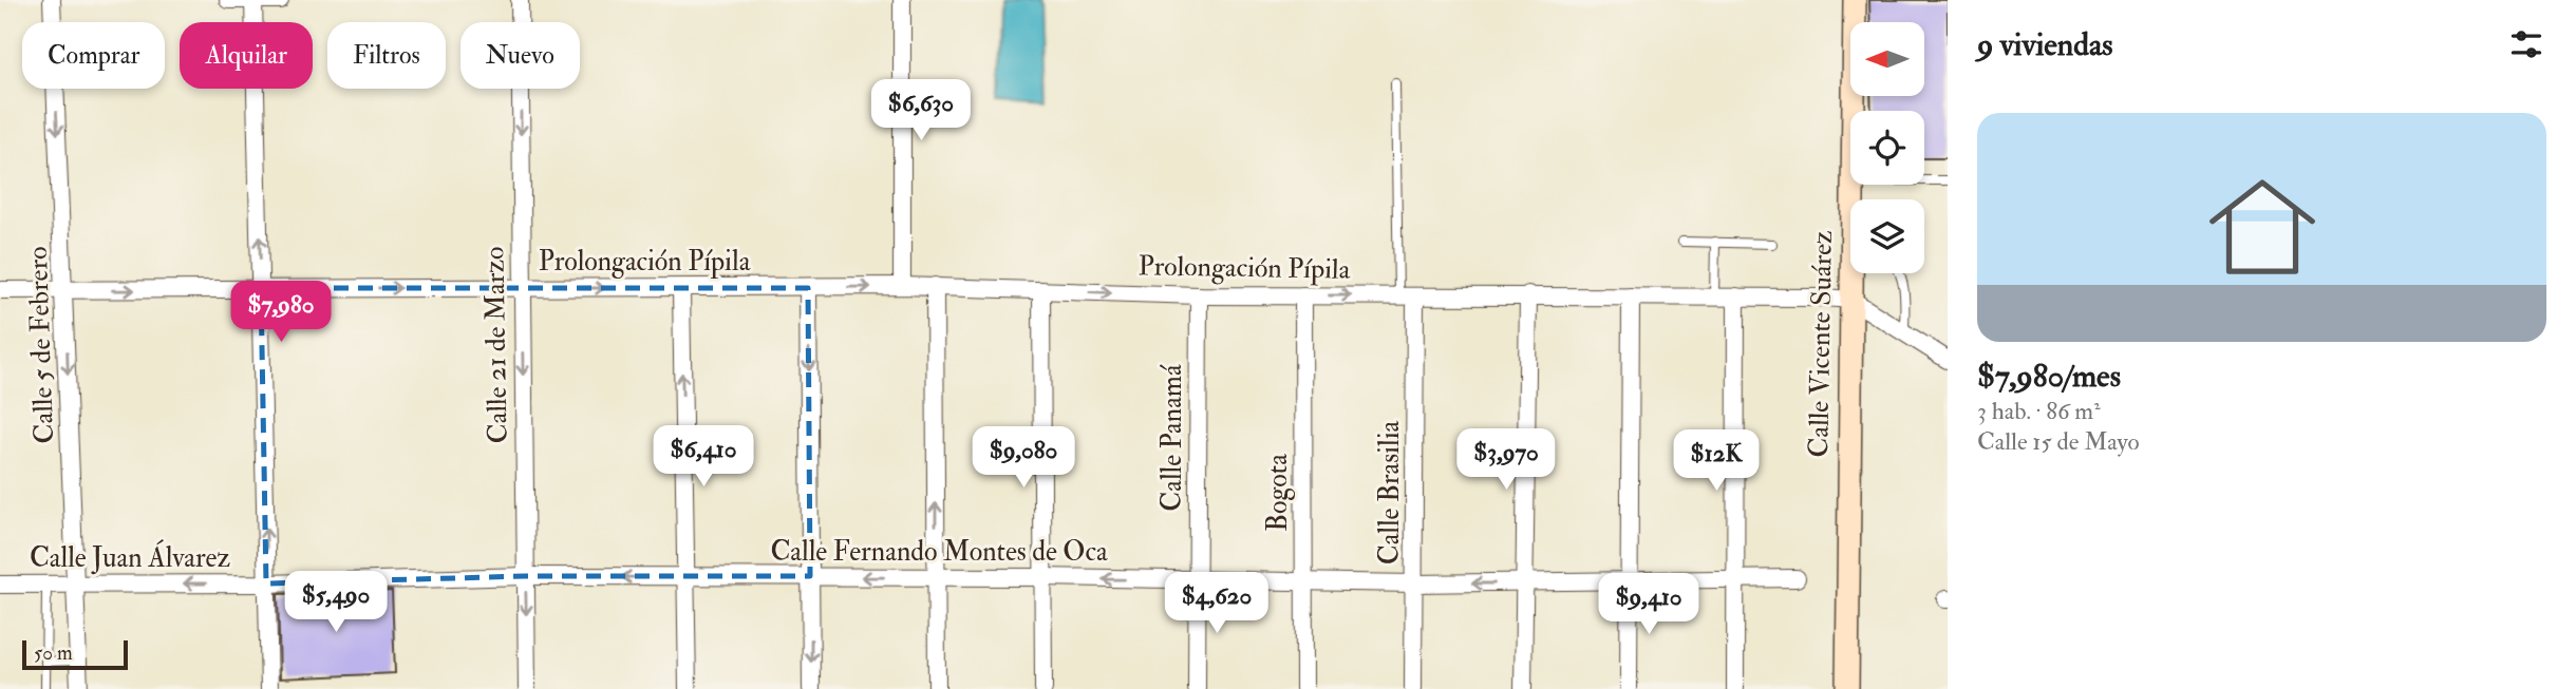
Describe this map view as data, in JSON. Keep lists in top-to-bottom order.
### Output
{
  "streets": {
    "main road": ["Calle Vicente Suárez"],
    "street": [
      "Prolongación Pípila",
      "Calle 5 de Febrero",
      "Calle 21 de Marzo",
      "Calle Panamá",
      "Bogota",
      "Calle Brasilia",
      "Calle Fernando Montes de Oca",
      "Calle Juan Álvarez"
    ]
  },
  "crossings": [
    ["Prolongación Pípila", "Calle Vicente Suárez"],
    ["Prolongación Pípila", "Calle 5 de Febrero"],
    ["Prolongación Pípila", "Calle 21 de Marzo"],
    ["Prolongación Pípila", "Calle Panamá"],
    ["Prolongación Pípila", "Bogota"],
    ["Prolongación Pípila", "Calle Brasilia"],
    ["Calle 5 de Febrero", "Calle Juan Álvarez"],
    ["Calle 21 de Marzo", "Calle Fernando Montes de Oca"],
    ["Calle 21 de Marzo", "Calle Juan Álvarez"],
    ["Calle Panamá", "Calle Fernando Montes de Oca"],
    ["Bogota", "Calle Fernando Montes de Oca"],
    ["Calle Brasilia", "Calle Fernando Montes de Oca"],
    ["Calle Fernando Montes de Oca", "Calle Juan Álvarez"]
  ],
  "one_way": [
    "Prolongación Pípila",
    "Calle 5 de Febrero",
    "Calle 21 de Marzo",
    "Calle Fernando Montes de Oca",
    "Calle Juan Álvarez"
  ],
  "scale_bar": "50 m",
  "north": "left",
  "page": {
    "heading": "9 viviendas",
    "chip": [
      "Comprar",
      "Alquilar",
      "Filtros",
      "Nuevo"
    ],
    "price": [
      "$6,630",
      "$7,980",
      "$6,410",
      "$9,080",
      "$3,970",
      "$12K",
      "$5,490",
      "$4,620",
      "$9,410"
    ],
    "list": [
      {
        "name": "$7,980/mes",
        "note": "3 hab. · 86 m² · Calle 15 de Mayo"
      }
    ],
    "scale": "50 m"
  }
}
